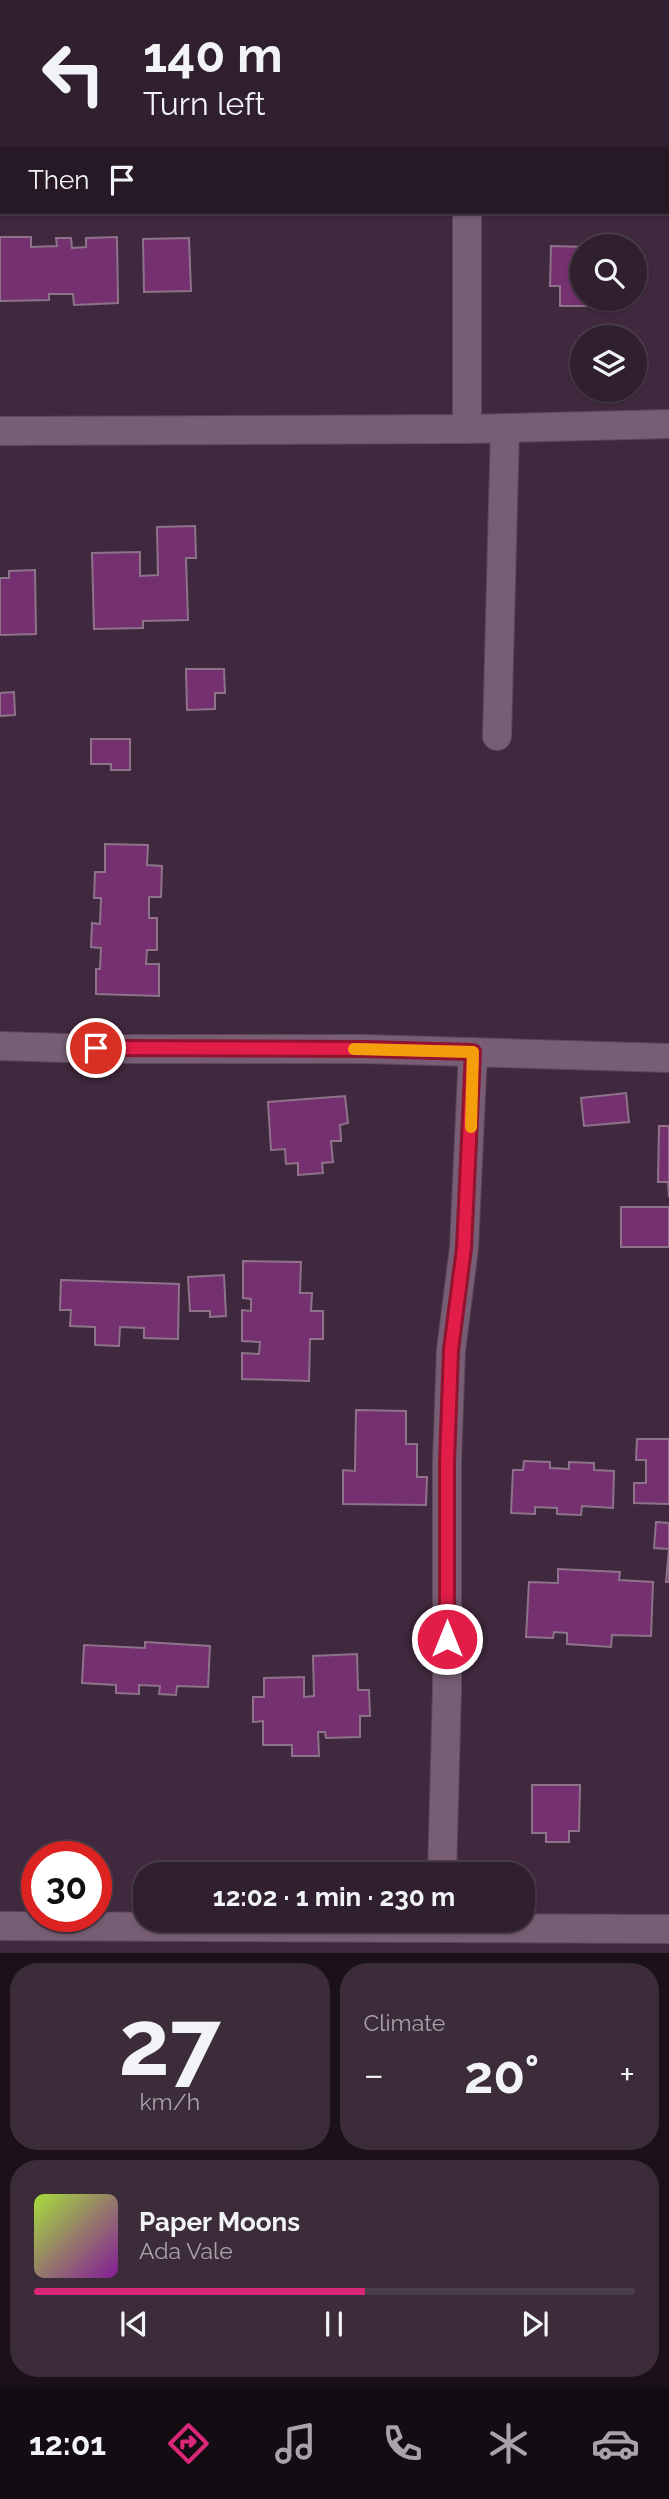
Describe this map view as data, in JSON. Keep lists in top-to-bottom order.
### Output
{
  "page": {
    "turn": ["140 m", "Turn left"],
    "then": "Then",
    "limit": "30",
    "trip": "12:02 · 1 min · 230 m",
    "tile": [
      ["27", "km/h"],
      "Climate"
    ],
    "heat": ["−", "20°", "+"],
    "song": ["Paper Moons", "Ada Vale"],
    "tabs": "12:01"
  }
}
